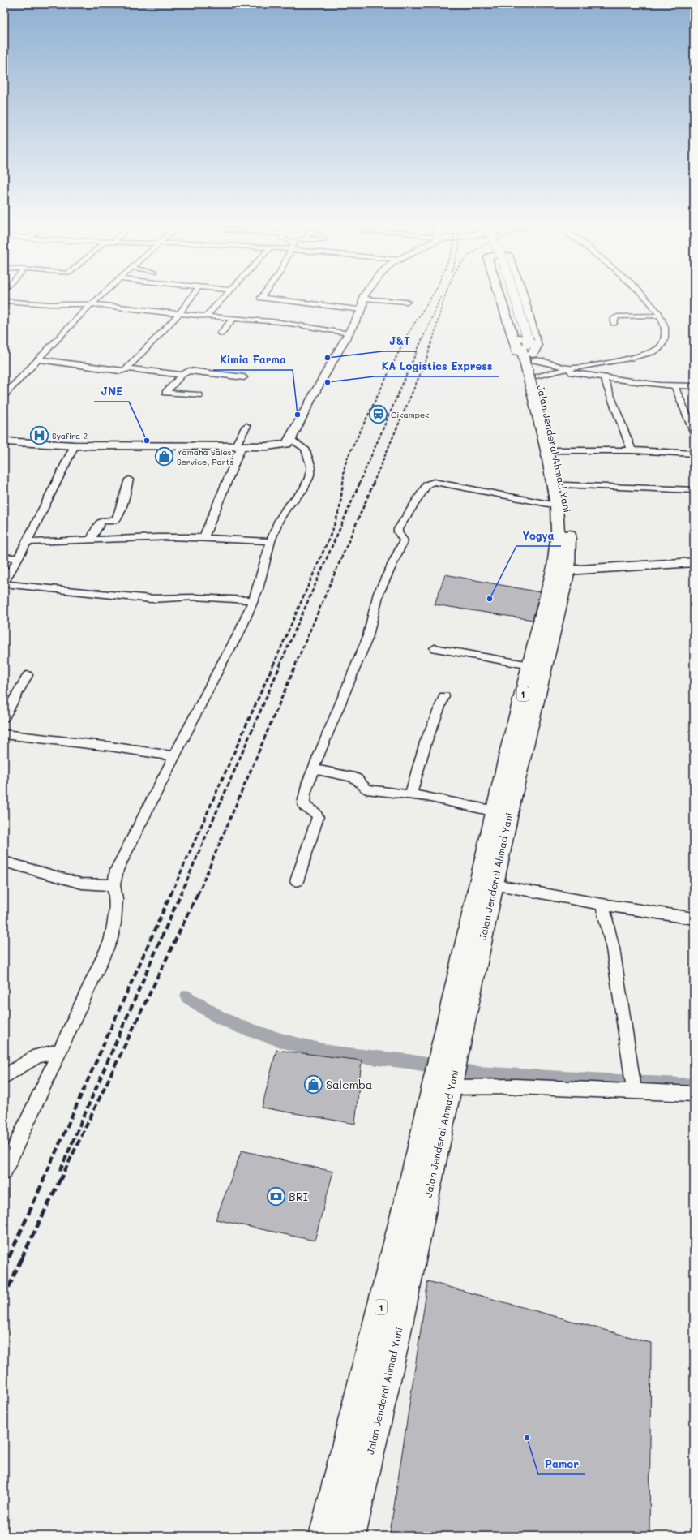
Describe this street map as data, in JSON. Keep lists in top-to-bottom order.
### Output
{
  "streets": {
    "highway": ["Jalan Jenderal Ahmad Yani", "1"]
  },
  "crossings": [
    ["Jalan Jenderal Ahmad Yani", "1"]
  ],
  "places": {
    "other": [
      "J&T",
      "KA Logistics Express",
      "Kimia Farma",
      "JNE",
      "Yogya",
      "Pamor"
    ],
    "station": ["Cikampek"],
    "hospital": ["Syafira 2"],
    "shop": ["Yamaha Sales, Service, Parts", "Salemba"],
    "bank": ["BRI"]
  }
}
